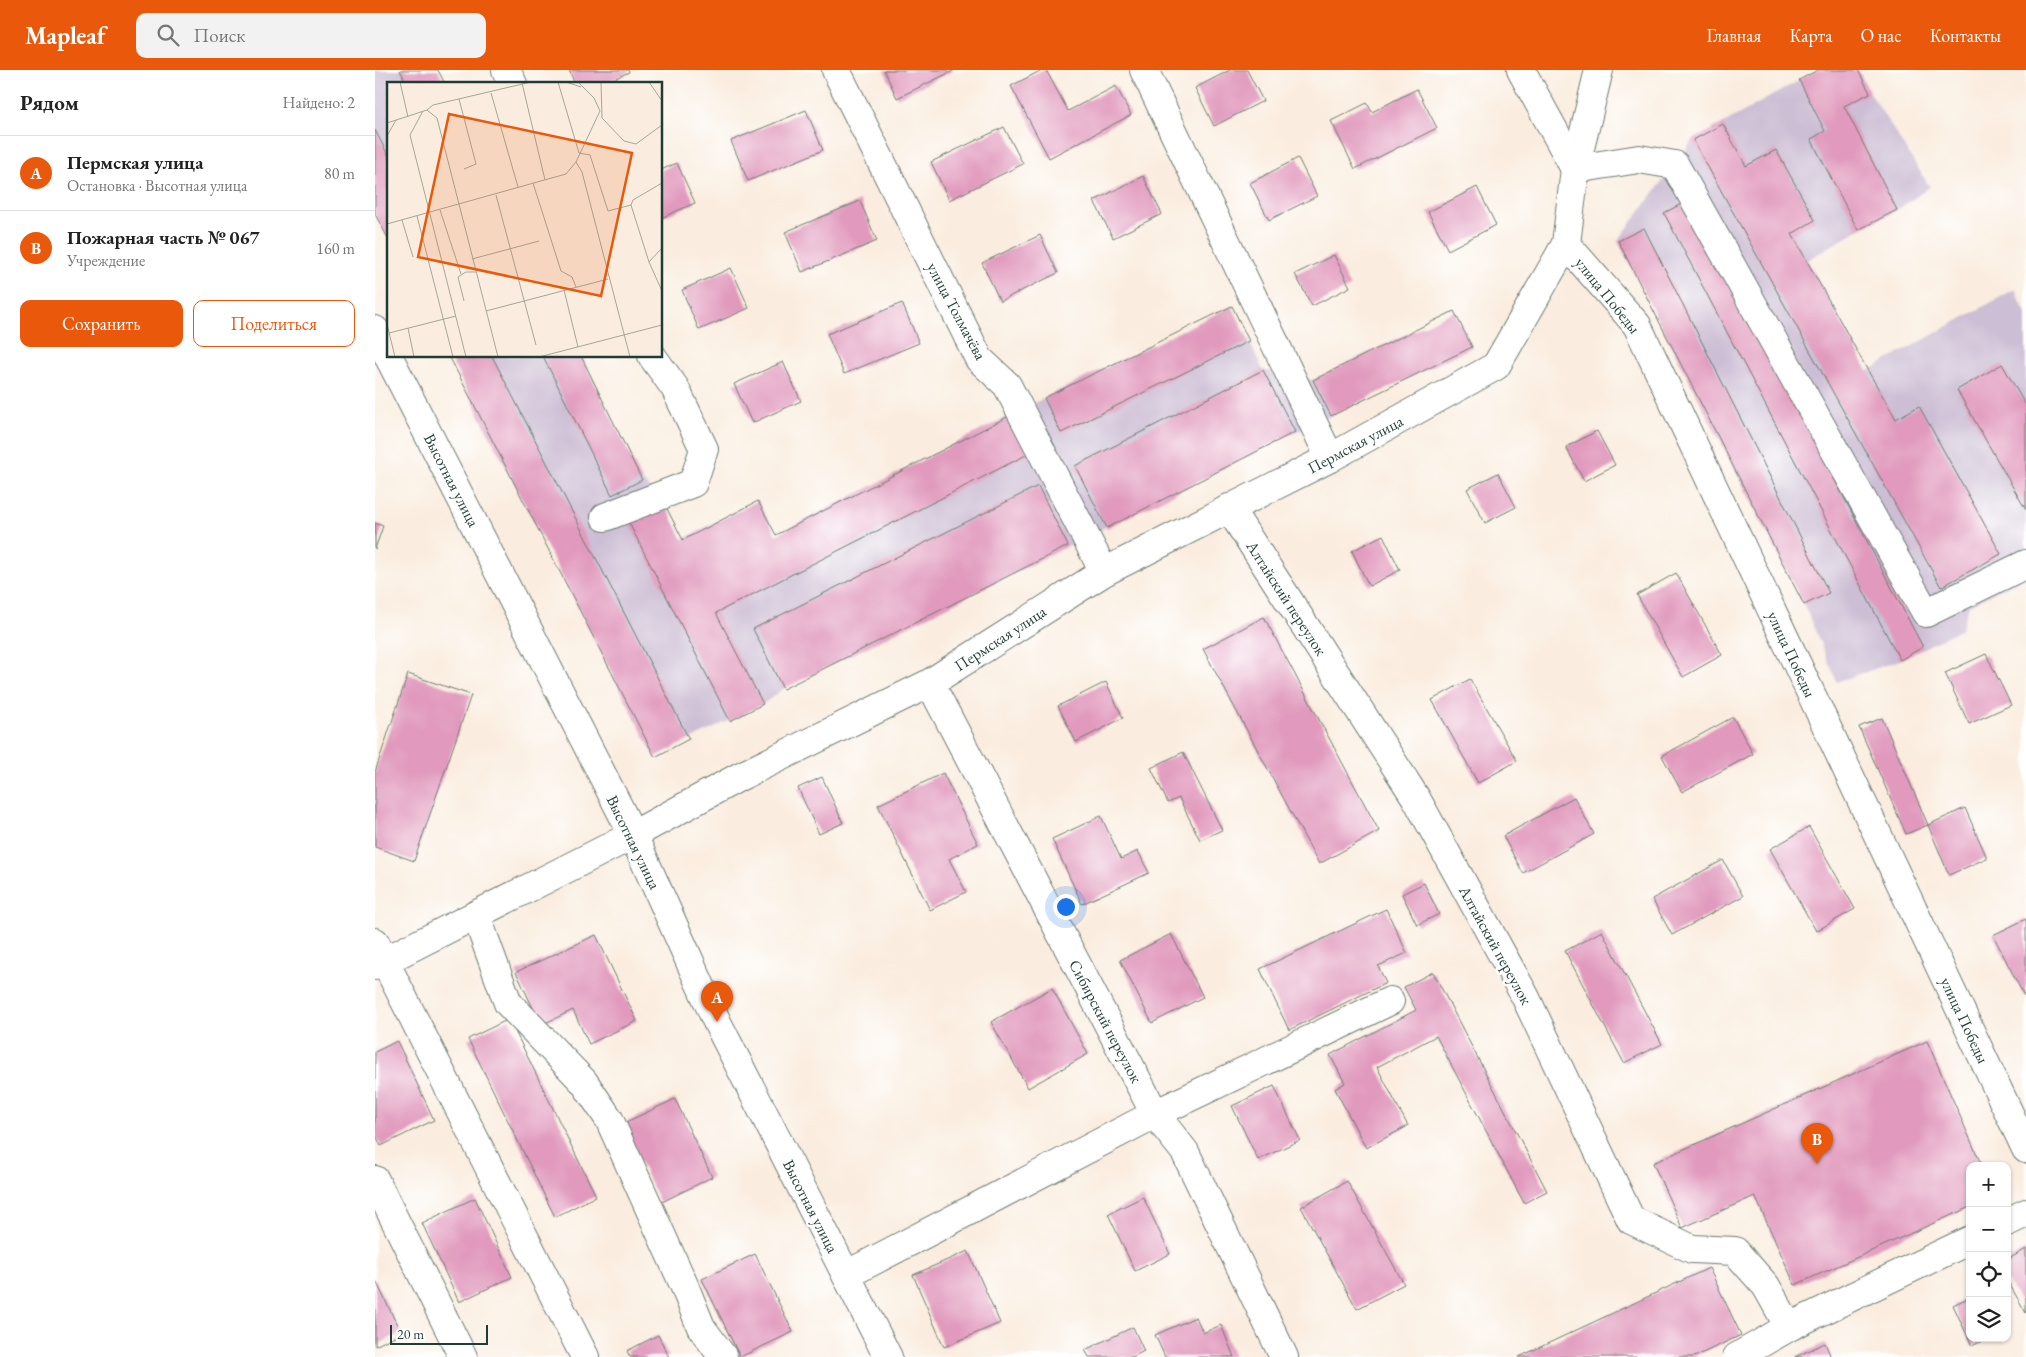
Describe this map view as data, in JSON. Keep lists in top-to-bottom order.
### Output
{
  "streets": {
    "street": [
      "улица Победы",
      "улица Толмачёва",
      "Пермская улица",
      "Высотная улица",
      "Алтайский переулок",
      "Сибирский переулок"
    ]
  },
  "crossings": [
    ["улица Победы", "Пермская улица"],
    ["улица Толмачёва", "Пермская улица"],
    ["Пермская улица", "Высотная улица"],
    ["Пермская улица", "Алтайский переулок"],
    ["Пермская улица", "Сибирский переулок"]
  ],
  "scale_bar": "20 m",
  "page": {
    "header": "Mapleaf",
    "search": "Поиск",
    "nav": [
      "Главная",
      "Карта",
      "О нас",
      "Контакты"
    ],
    "heading": ["Рядом", "Найдено: 2"],
    "list": [
      {
        "mark": "A",
        "name": "Пермская улица",
        "note": "Остановка · Высотная улица",
        "value": "80 m"
      },
      {
        "mark": "B",
        "name": "Пожарная часть № 067",
        "note": "Учреждение",
        "value": "160 m"
      }
    ],
    "buttons": ["Сохранить", "Поделиться"],
    "pins": ["A", "B"],
    "map_buttons": ["+", "−"],
    "scale": "20 m"
  }
}
